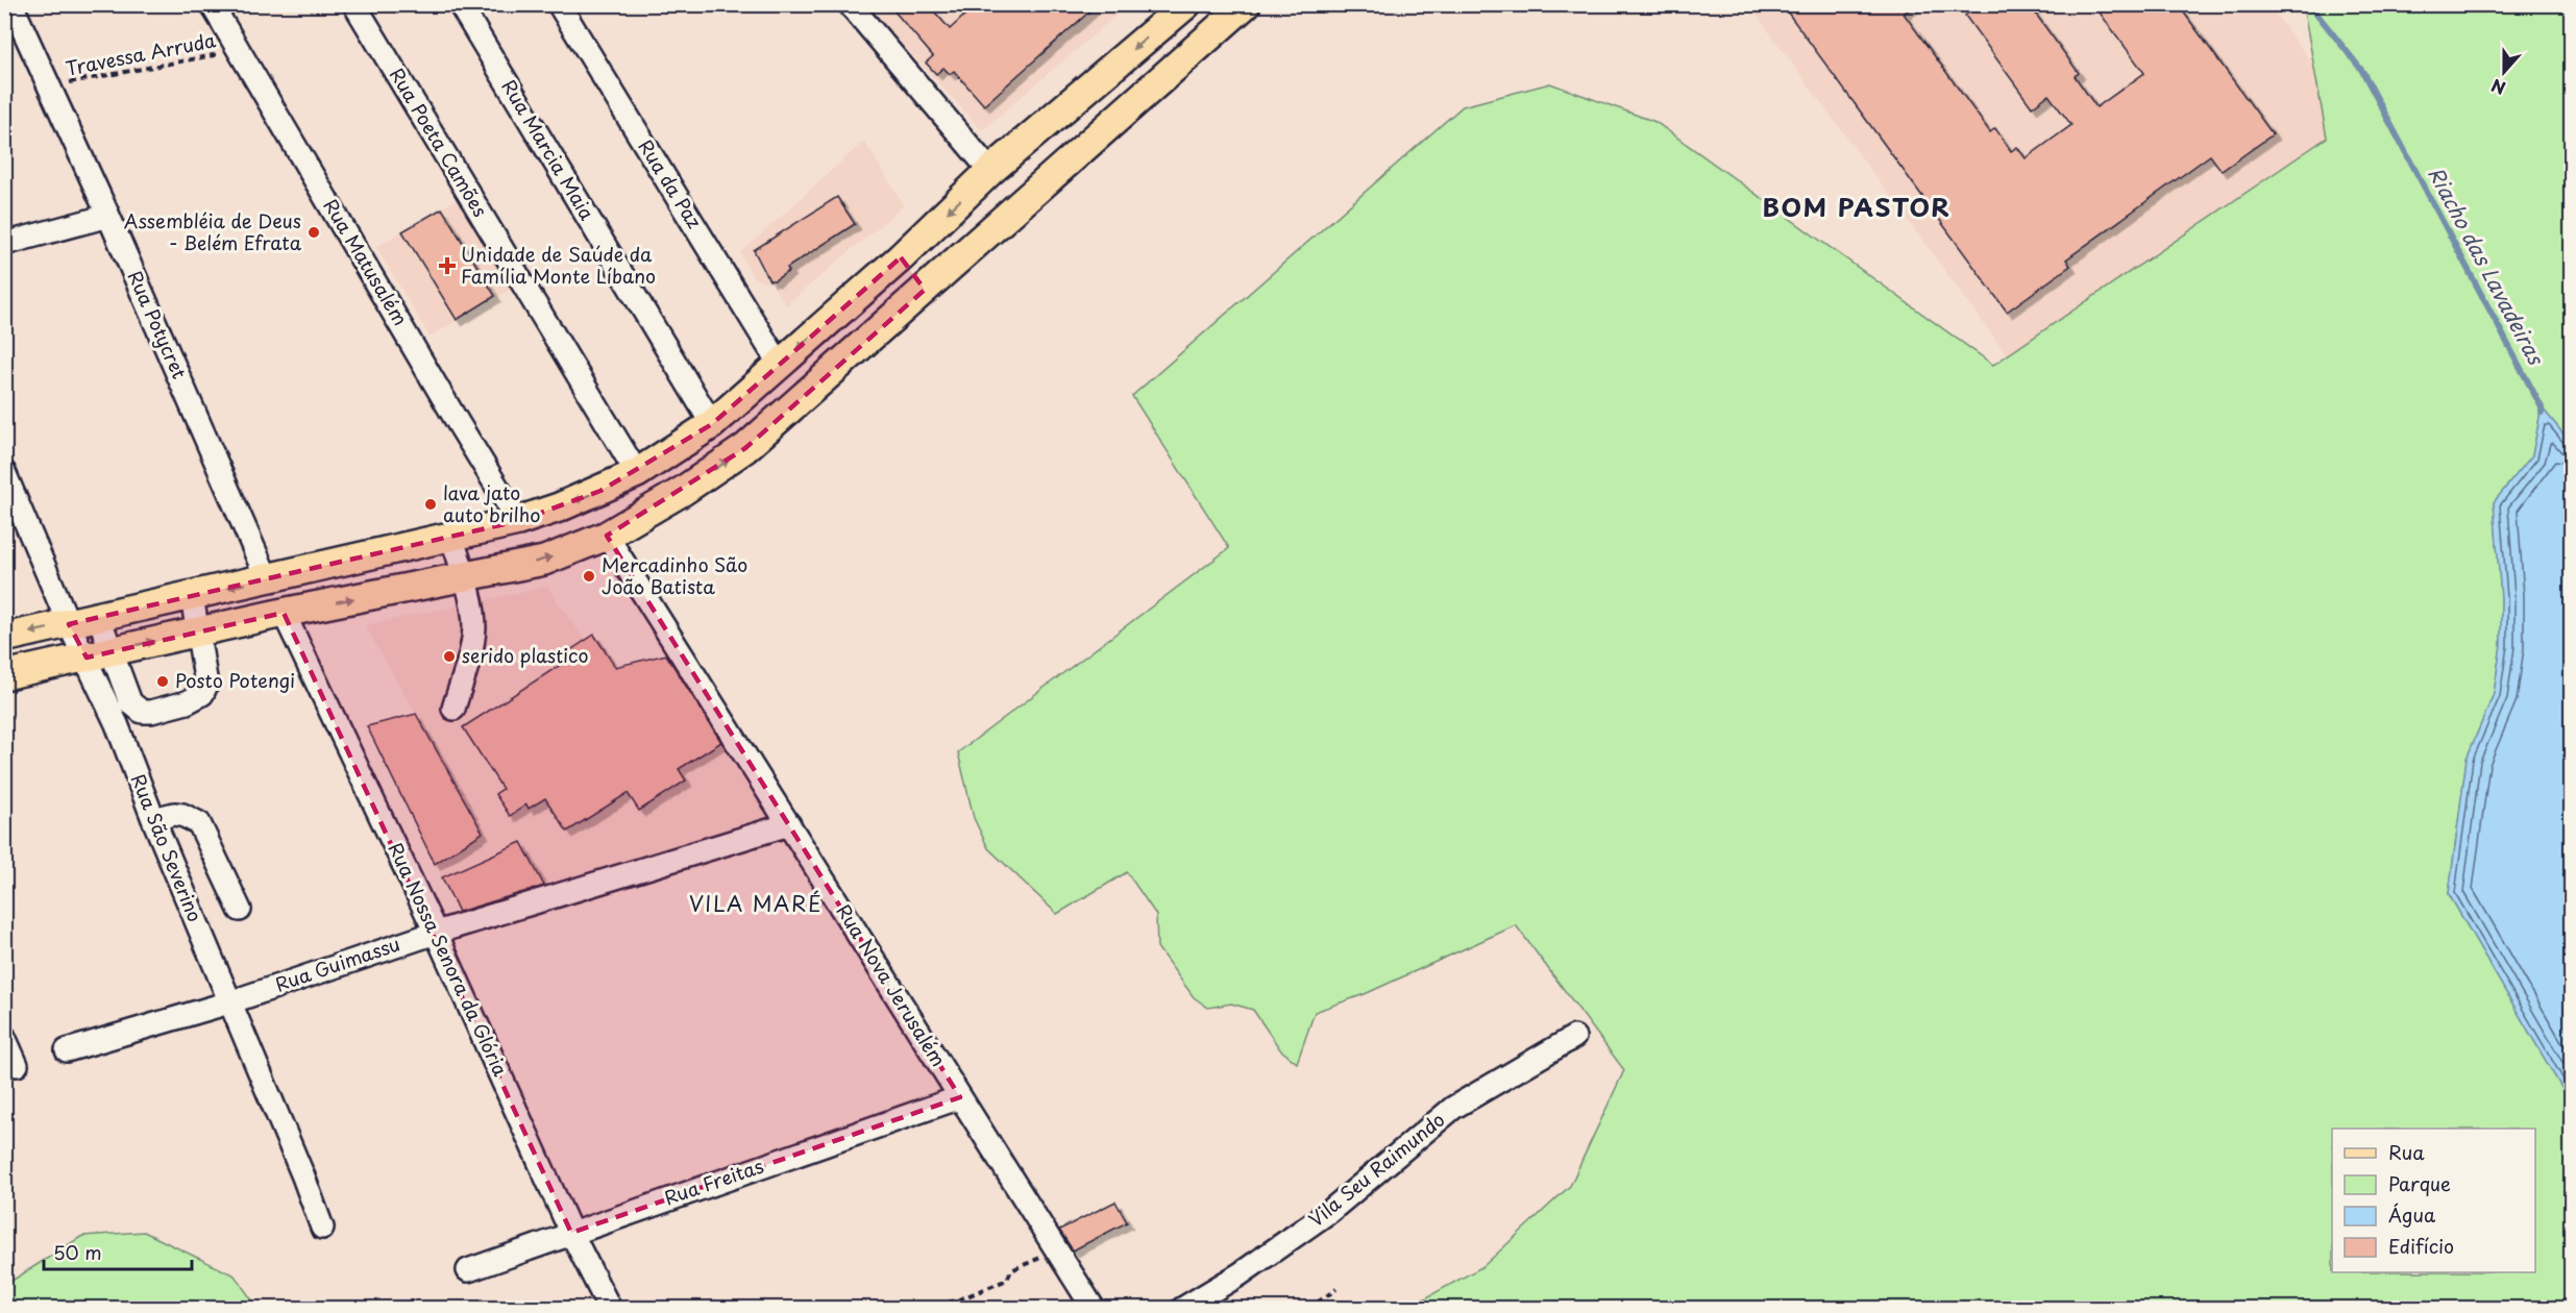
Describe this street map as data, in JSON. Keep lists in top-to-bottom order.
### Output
{
  "streets": {
    "street": [
      "Rua Poeta Camões",
      "Rua Marcia Maia",
      "Rua da Paz",
      "Rua Matusalém",
      "Rua Potycret",
      "Rua São Severino",
      "Rua Nossa Senora da Glória",
      "Rua Guimassu",
      "Rua Nova Jerusalém",
      "Vila Seu Raimundo",
      "Rua Freitas"
    ],
    "path": ["Travessa Arruda"]
  },
  "crossings": [
    ["Travessa Arruda", "Rua Matusalém"],
    ["Travessa Arruda", "Rua Potycret"],
    ["Rua São Severino", "Rua Guimassu"],
    ["Rua Nossa Senora da Glória", "Rua Guimassu"],
    ["Rua Nossa Senora da Glória", "Rua Freitas"],
    ["Rua Guimassu", "Rua Nova Jerusalém"],
    ["Rua Nova Jerusalém", "Rua Freitas"]
  ],
  "districts": ["BOM PASTOR", "VILA MARÉ"],
  "water": ["Riacho das Lavadeiras"],
  "places": {
    "other": [
      "Assembléia de Deus - Belém Efrata",
      "lava jato auto brilho",
      "Mercadinho São João Batista",
      "serido plastico",
      "Posto Potengi"
    ],
    "health": ["Unidade de Saúde da Família Monte Líbano"]
  },
  "legend": [
    "Rua",
    "Parque",
    "Água",
    "Edifício"
  ],
  "scale_bar": "50 m",
  "north": "bottom"
}
